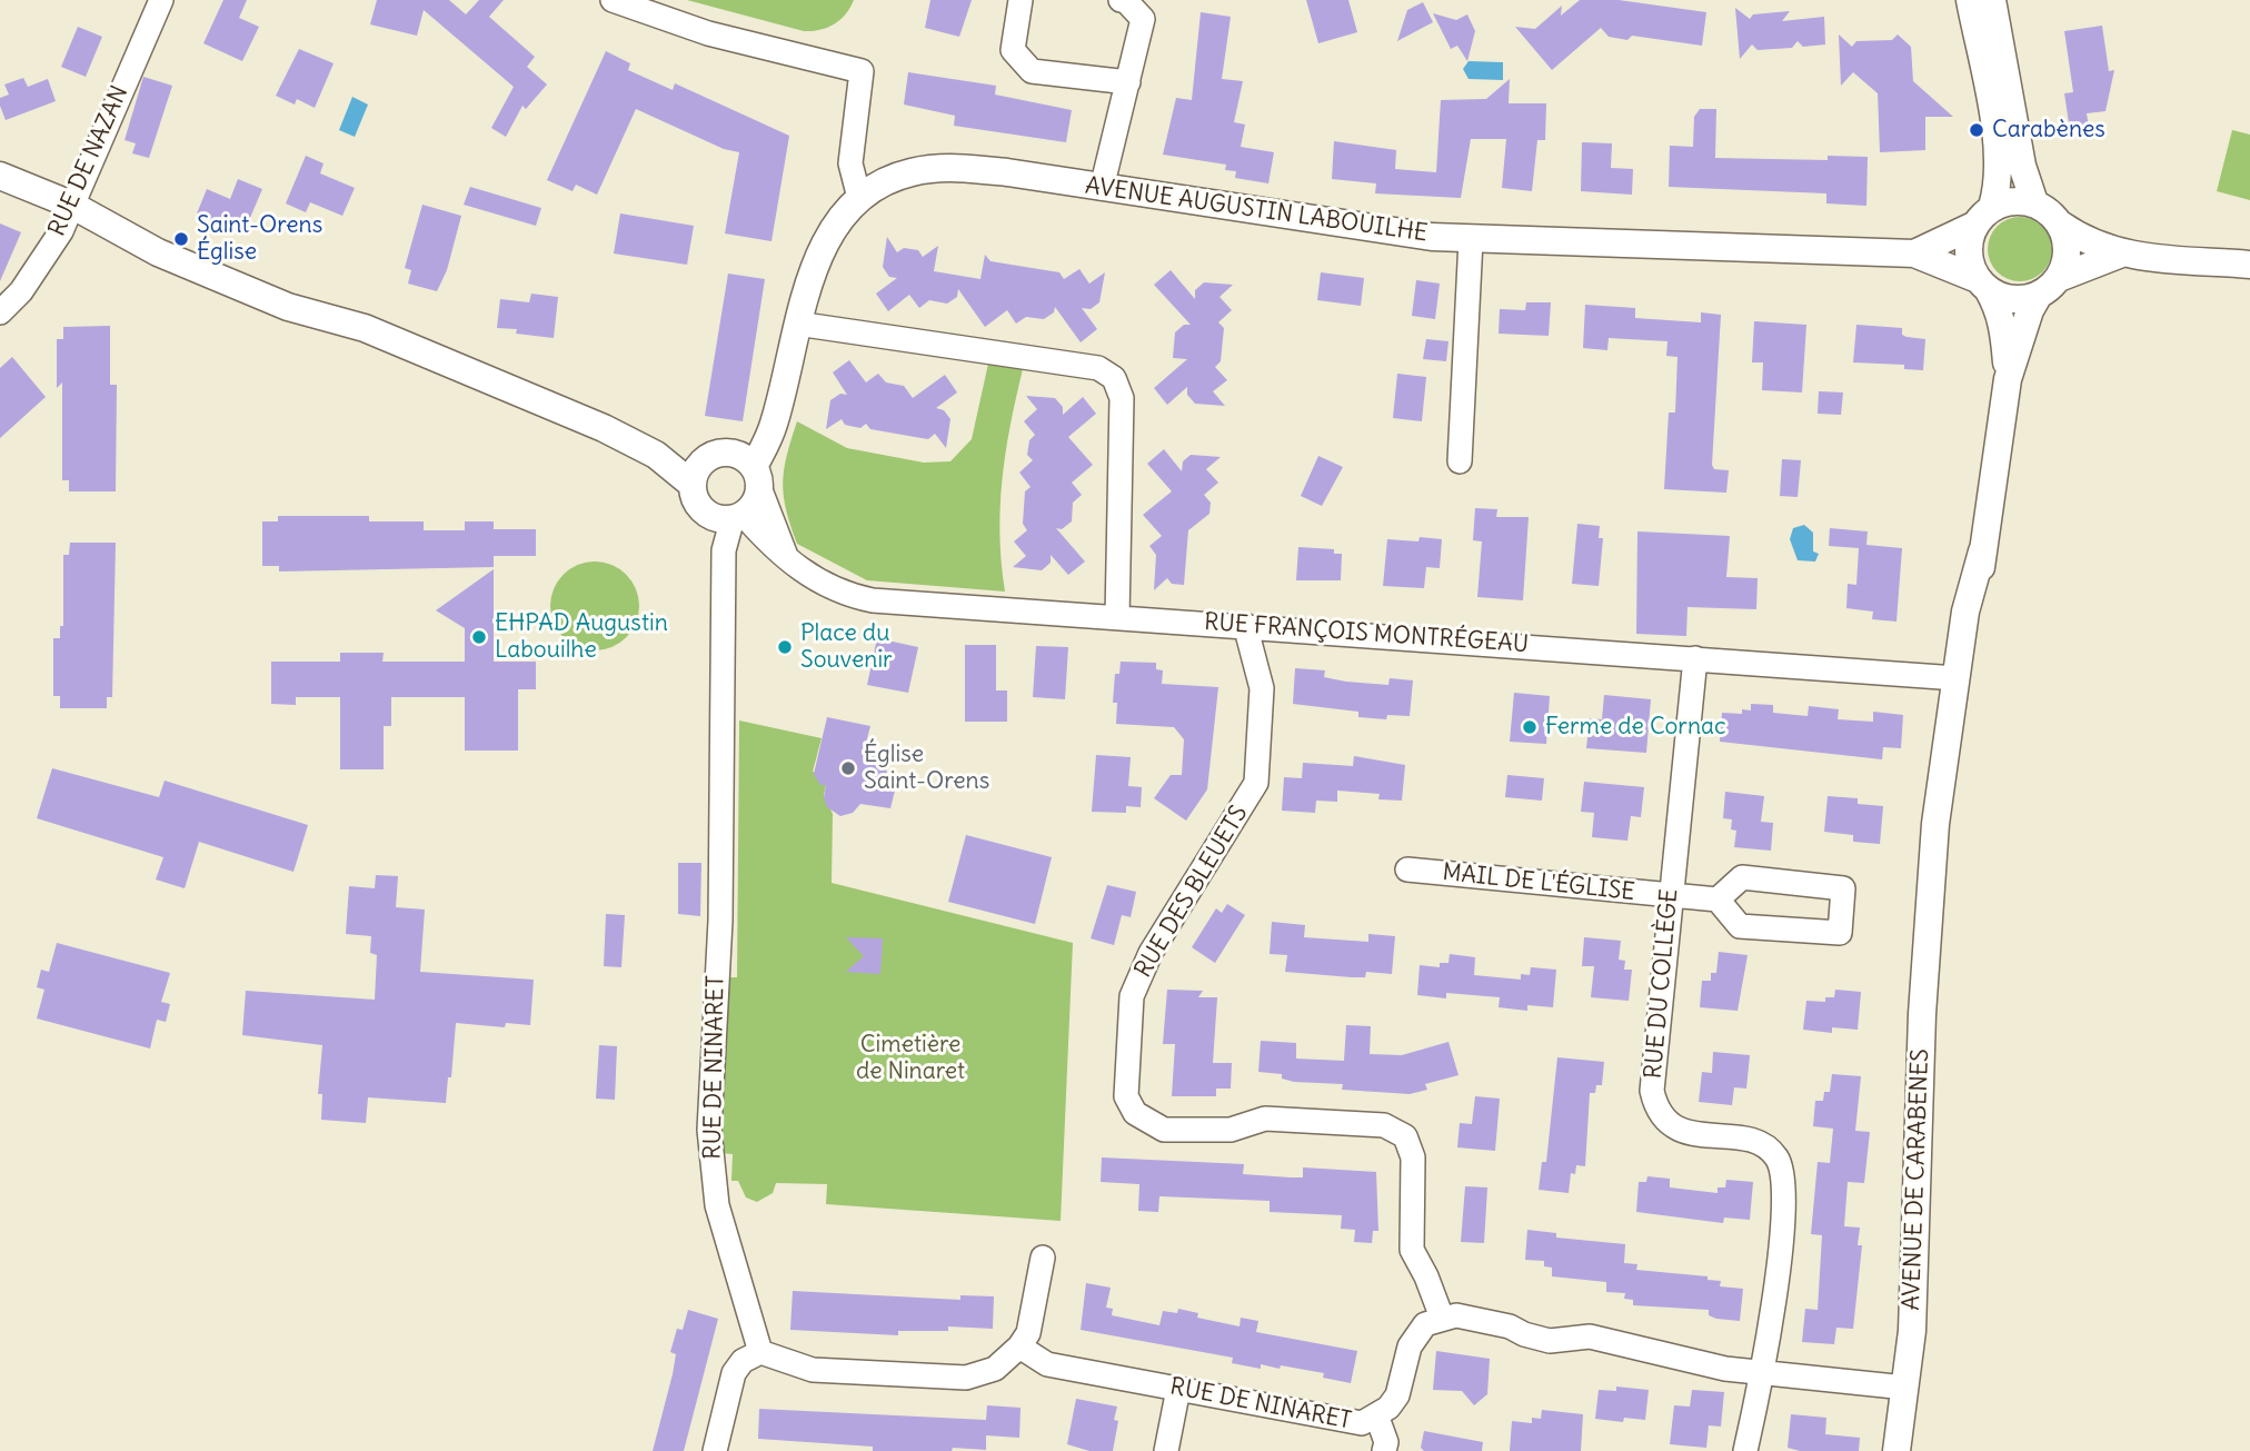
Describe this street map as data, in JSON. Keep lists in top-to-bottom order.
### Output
{
  "streets": {
    "street": [
      "RUE DE NAZAN",
      "AVENUE AUGUSTIN LABOUILHE",
      "RUE FRANÇOIS MONTRÉGEAU",
      "MAIL DE L'ÉGLISE",
      "RUE DES BLEUETS",
      "RUE DU COLLÈGE",
      "RUE DE NINARET",
      "AVENUE DE CARABENES"
    ]
  },
  "crossings": [
    ["AVENUE AUGUSTIN LABOUILHE", "RUE FRANÇOIS MONTRÉGEAU"],
    ["AVENUE AUGUSTIN LABOUILHE", "RUE DE NINARET"],
    ["AVENUE AUGUSTIN LABOUILHE", "AVENUE DE CARABENES"],
    ["RUE FRANÇOIS MONTRÉGEAU", "RUE DES BLEUETS"],
    ["RUE FRANÇOIS MONTRÉGEAU", "RUE DU COLLÈGE"],
    ["RUE FRANÇOIS MONTRÉGEAU", "RUE DE NINARET"],
    ["RUE FRANÇOIS MONTRÉGEAU", "AVENUE DE CARABENES"],
    ["MAIL DE L'ÉGLISE", "RUE DU COLLÈGE"],
    ["RUE DES BLEUETS", "RUE DE NINARET"]
  ],
  "parks": ["Cimetière de Ninaret"],
  "places": [
    "Carabènes",
    "Saint-Orens Église",
    "EHPAD Augustin Labouilhe",
    "Place du Souvenir",
    "Ferme de Cornac",
    "Église Saint-Orens"
  ]
}
